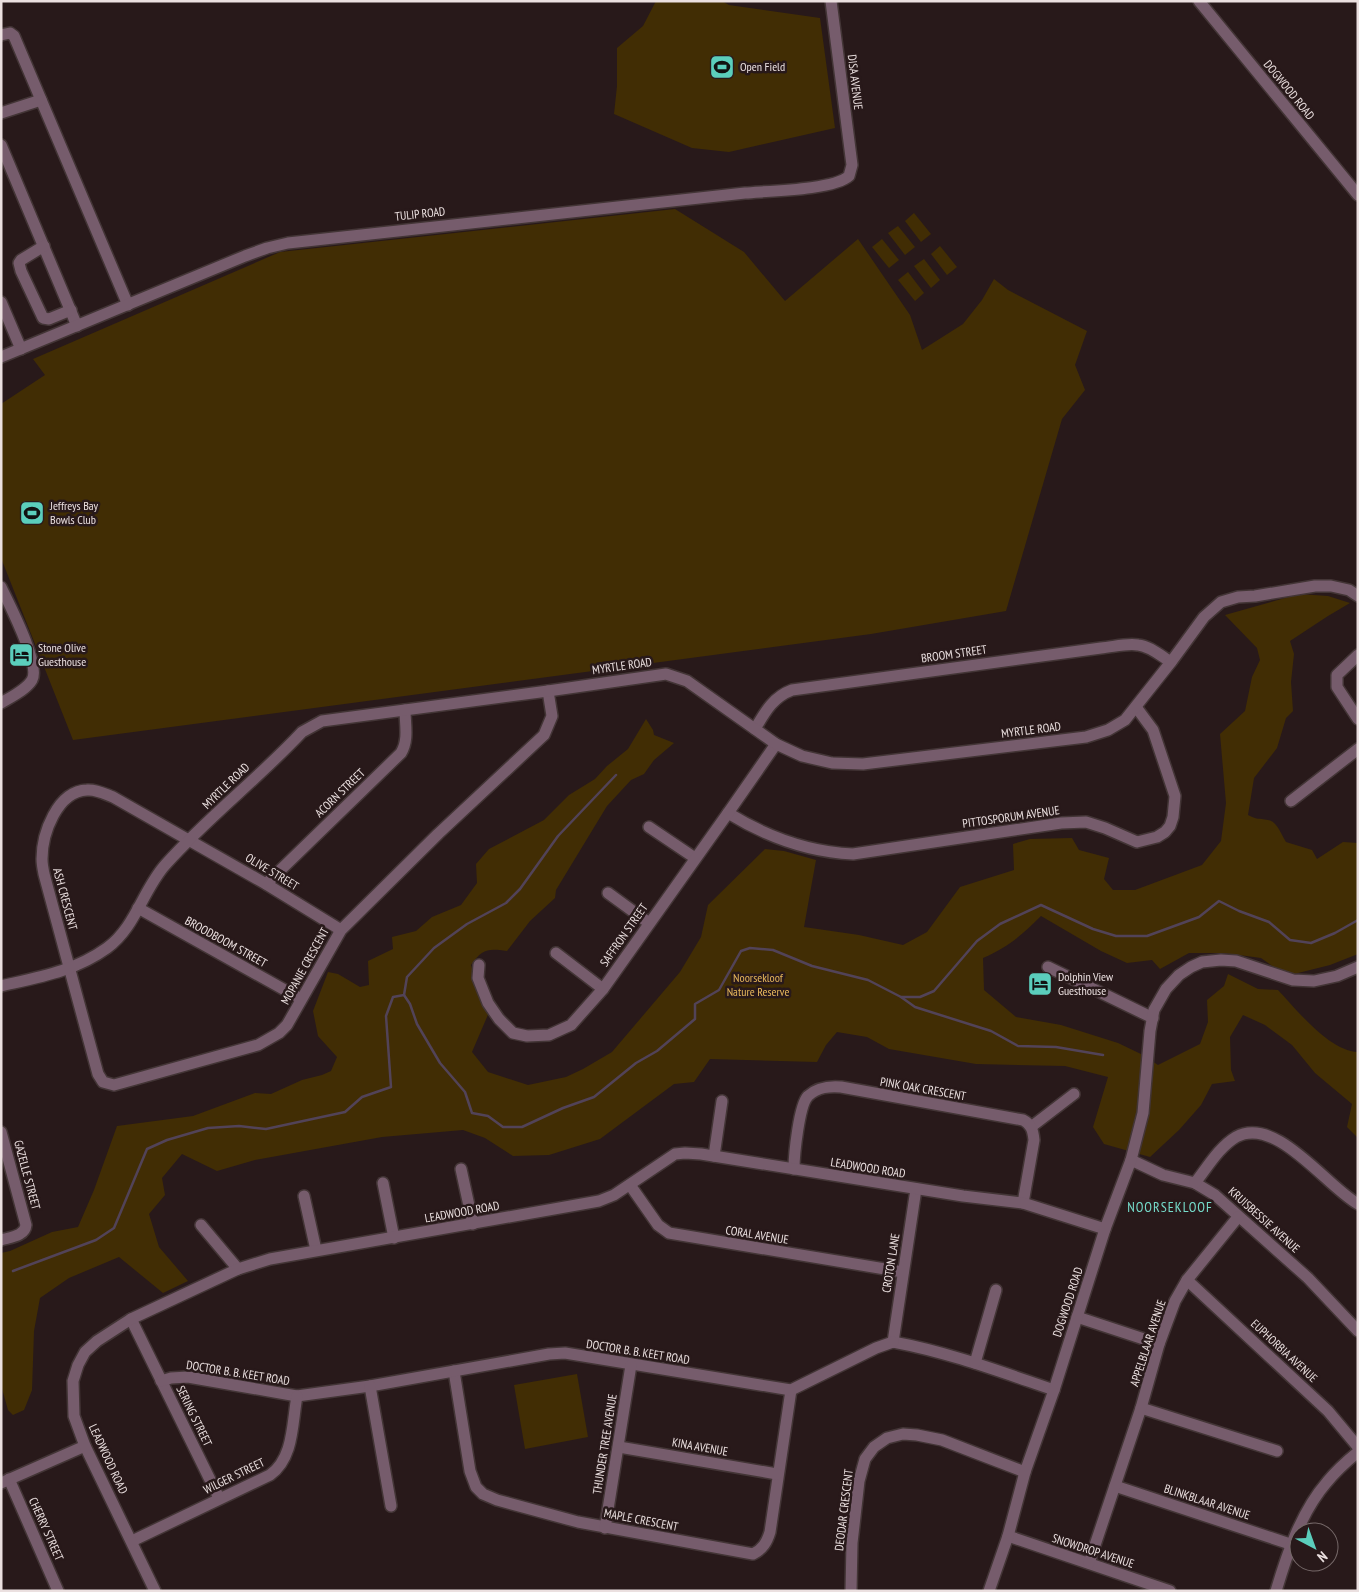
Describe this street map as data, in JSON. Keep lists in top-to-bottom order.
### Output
{
  "streets": {
    "street": [
      "DISA AVENUE",
      "DOGWOOD ROAD",
      "TULIP ROAD",
      "BROOM STREET",
      "MYRTLE ROAD",
      "ACORN STREET",
      "PITTOSPORUM AVENUE",
      "OLIVE STREET",
      "ASH CRESCENT",
      "SAFFRON STREET",
      "BROODBOOM STREET",
      "MOPANIE CRESCENT",
      "PINK OAK CRESCENT",
      "LEADWOOD ROAD",
      "GAZELLE STREET",
      "KRUISBESSIE AVENUE",
      "CORAL AVENUE",
      "CROTON LANE",
      "APPELBLAAR AVENUE",
      "EUPHORBIA AVENUE",
      "DOCTOR B. B. KEET ROAD",
      "SERING STREET",
      "THUNDER TREE AVENUE",
      "KINA AVENUE",
      "WILGER STREET",
      "BLINKBLAAR AVENUE",
      "DEODAR CRESCENT",
      "MAPLE CRESCENT",
      "CHERRY STREET",
      "SNOWDROP AVENUE"
    ]
  },
  "crossings": [
    ["DISA AVENUE", "TULIP ROAD"],
    ["DOGWOOD ROAD", "LEADWOOD ROAD"],
    ["DOGWOOD ROAD", "KRUISBESSIE AVENUE"],
    ["DOGWOOD ROAD", "DEODAR CRESCENT"],
    ["DOGWOOD ROAD", "SNOWDROP AVENUE"],
    ["BROOM STREET", "MYRTLE ROAD"],
    ["MYRTLE ROAD", "ACORN STREET"],
    ["MYRTLE ROAD", "PITTOSPORUM AVENUE"],
    ["MYRTLE ROAD", "OLIVE STREET"],
    ["MYRTLE ROAD", "ASH CRESCENT"],
    ["MYRTLE ROAD", "SAFFRON STREET"],
    ["MYRTLE ROAD", "BROODBOOM STREET"],
    ["MYRTLE ROAD", "MOPANIE CRESCENT"],
    ["ACORN STREET", "OLIVE STREET"],
    ["PITTOSPORUM AVENUE", "SAFFRON STREET"],
    ["OLIVE STREET", "ASH CRESCENT"],
    ["OLIVE STREET", "MOPANIE CRESCENT"],
    ["ASH CRESCENT", "MOPANIE CRESCENT"],
    ["BROODBOOM STREET", "MOPANIE CRESCENT"],
    ["PINK OAK CRESCENT", "LEADWOOD ROAD"],
    ["LEADWOOD ROAD", "CORAL AVENUE"],
    ["LEADWOOD ROAD", "CROTON LANE"],
    ["LEADWOOD ROAD", "SERING STREET"],
    ["LEADWOOD ROAD", "WILGER STREET"],
    ["KRUISBESSIE AVENUE", "APPELBLAAR AVENUE"],
    ["CORAL AVENUE", "CROTON LANE"],
    ["APPELBLAAR AVENUE", "EUPHORBIA AVENUE"],
    ["APPELBLAAR AVENUE", "BLINKBLAAR AVENUE"],
    ["APPELBLAAR AVENUE", "SNOWDROP AVENUE"],
    ["DOCTOR B. B. KEET ROAD", "SERING STREET"],
    ["DOCTOR B. B. KEET ROAD", "THUNDER TREE AVENUE"],
    ["DOCTOR B. B. KEET ROAD", "WILGER STREET"],
    ["DOCTOR B. B. KEET ROAD", "MAPLE CRESCENT"],
    ["SERING STREET", "WILGER STREET"],
    ["THUNDER TREE AVENUE", "KINA AVENUE"],
    ["THUNDER TREE AVENUE", "MAPLE CRESCENT"],
    ["KINA AVENUE", "MAPLE CRESCENT"]
  ],
  "districts": ["NOORSEKLOOF"],
  "parks": ["Noorsekloof Nature Reserve"],
  "places": {
    "sports": ["Open Field", "Jeffreys Bay Bowls Club"],
    "hotel": ["Stone Olive Guesthouse", "Dolphin View Guesthouse"]
  },
  "north": "bottom right"
}
